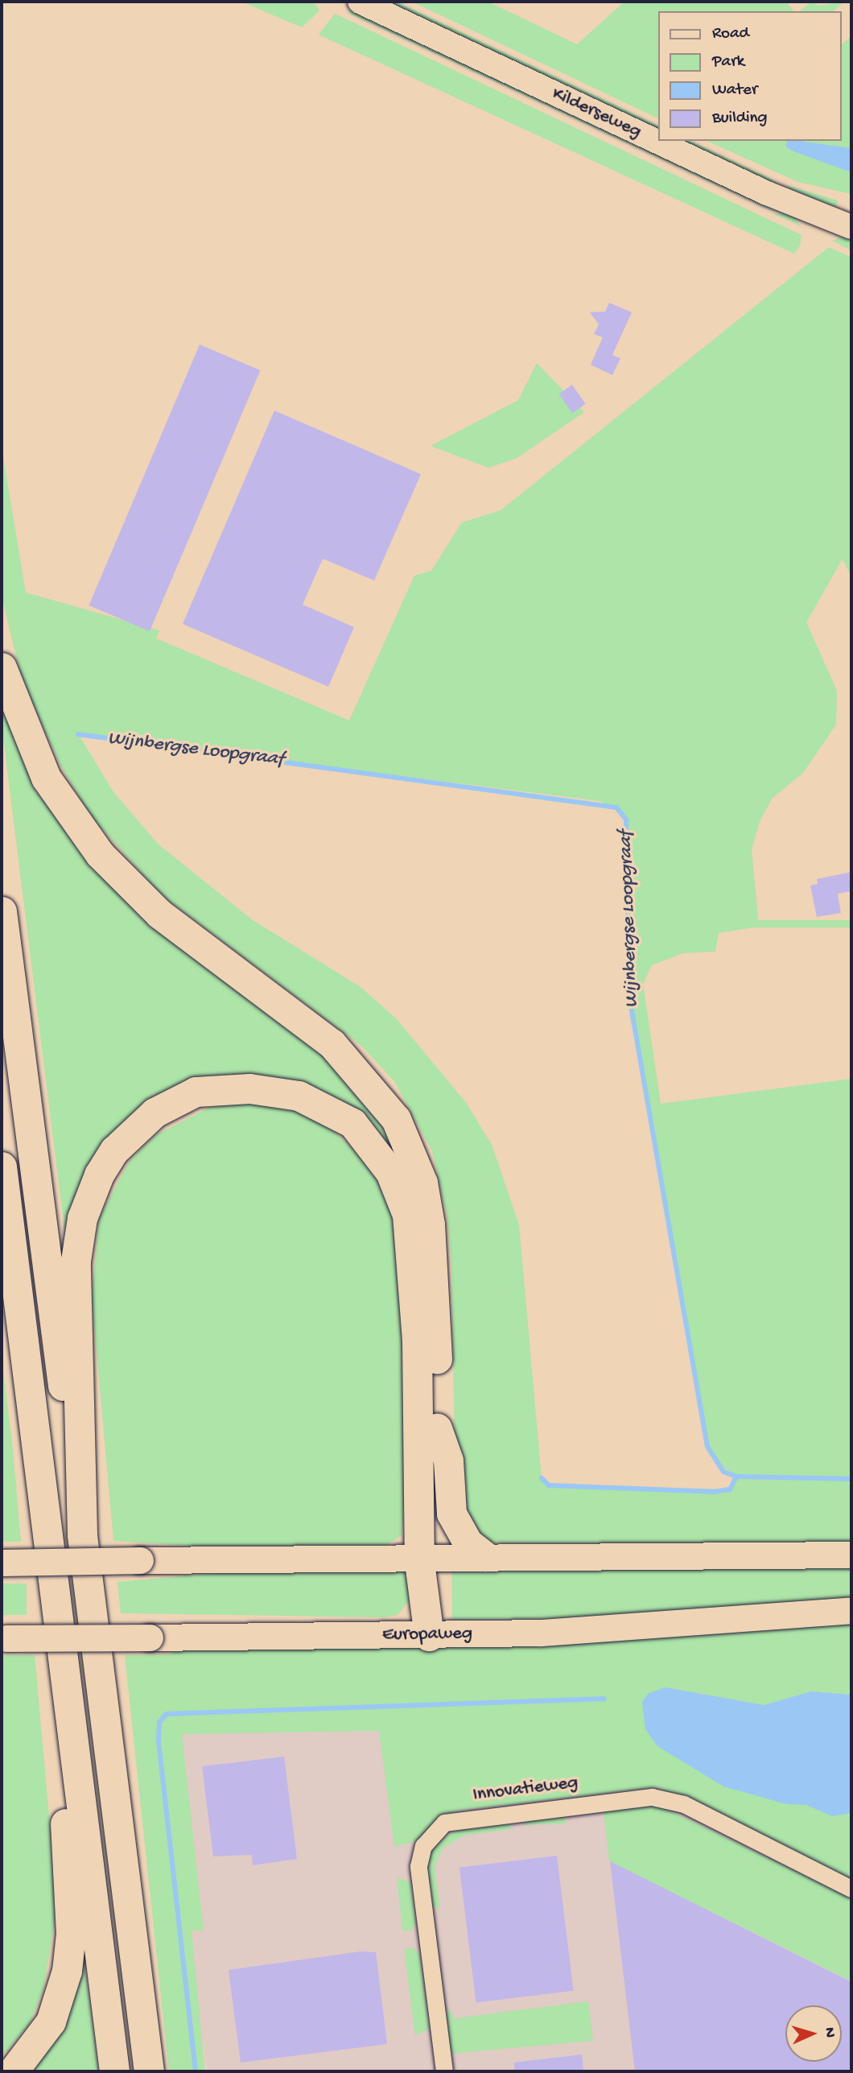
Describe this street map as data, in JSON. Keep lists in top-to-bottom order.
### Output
{
  "streets": {
    "main road": ["Europaweg"],
    "street": ["Kilderseweg", "Innovatieweg"]
  },
  "water": ["Wijnbergse Loopgraaf"],
  "legend": [
    "Road",
    "Park",
    "Water",
    "Building"
  ],
  "north": "right"
}
